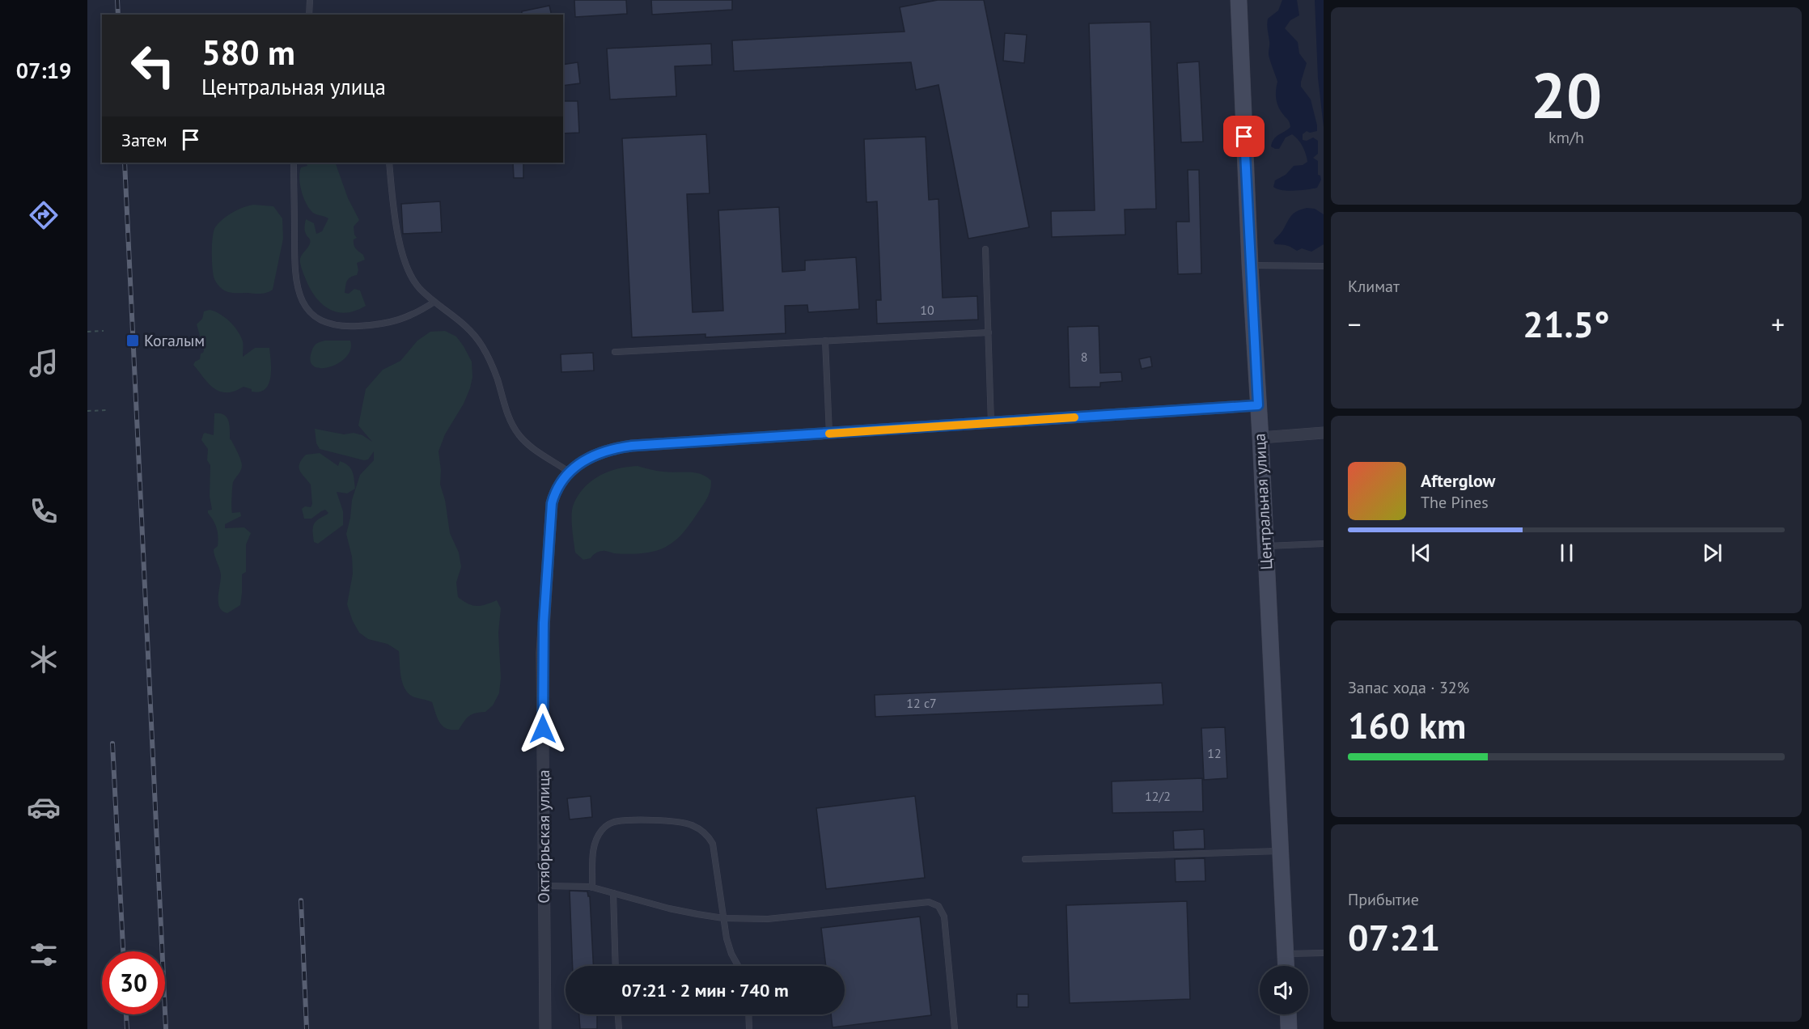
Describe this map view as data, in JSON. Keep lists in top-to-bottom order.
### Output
{
  "streets": {
    "street": ["Центральная улица", "Октябрьская улица"]
  },
  "crossings": [
    ["Центральная улица", "Октябрьская улица"]
  ],
  "places": {
    "transit": ["Когалым"]
  },
  "house_numbers": [
    "10",
    "8",
    "12 с7",
    "12",
    "12/2"
  ],
  "page": {
    "tabs": "07:19",
    "tile": [
      ["20", "km/h"],
      "Климат",
      ["Запас хода · 32%", "160 km"],
      ["Прибытие", "07:21"]
    ],
    "turn": ["580 m", "Центральная улица"],
    "then": "Затем",
    "heat": ["−", "21.5°", "+"],
    "song": ["Afterglow", "The Pines"],
    "limit": "30",
    "trip": "07:21 · 2 мин · 740 m"
  }
}
